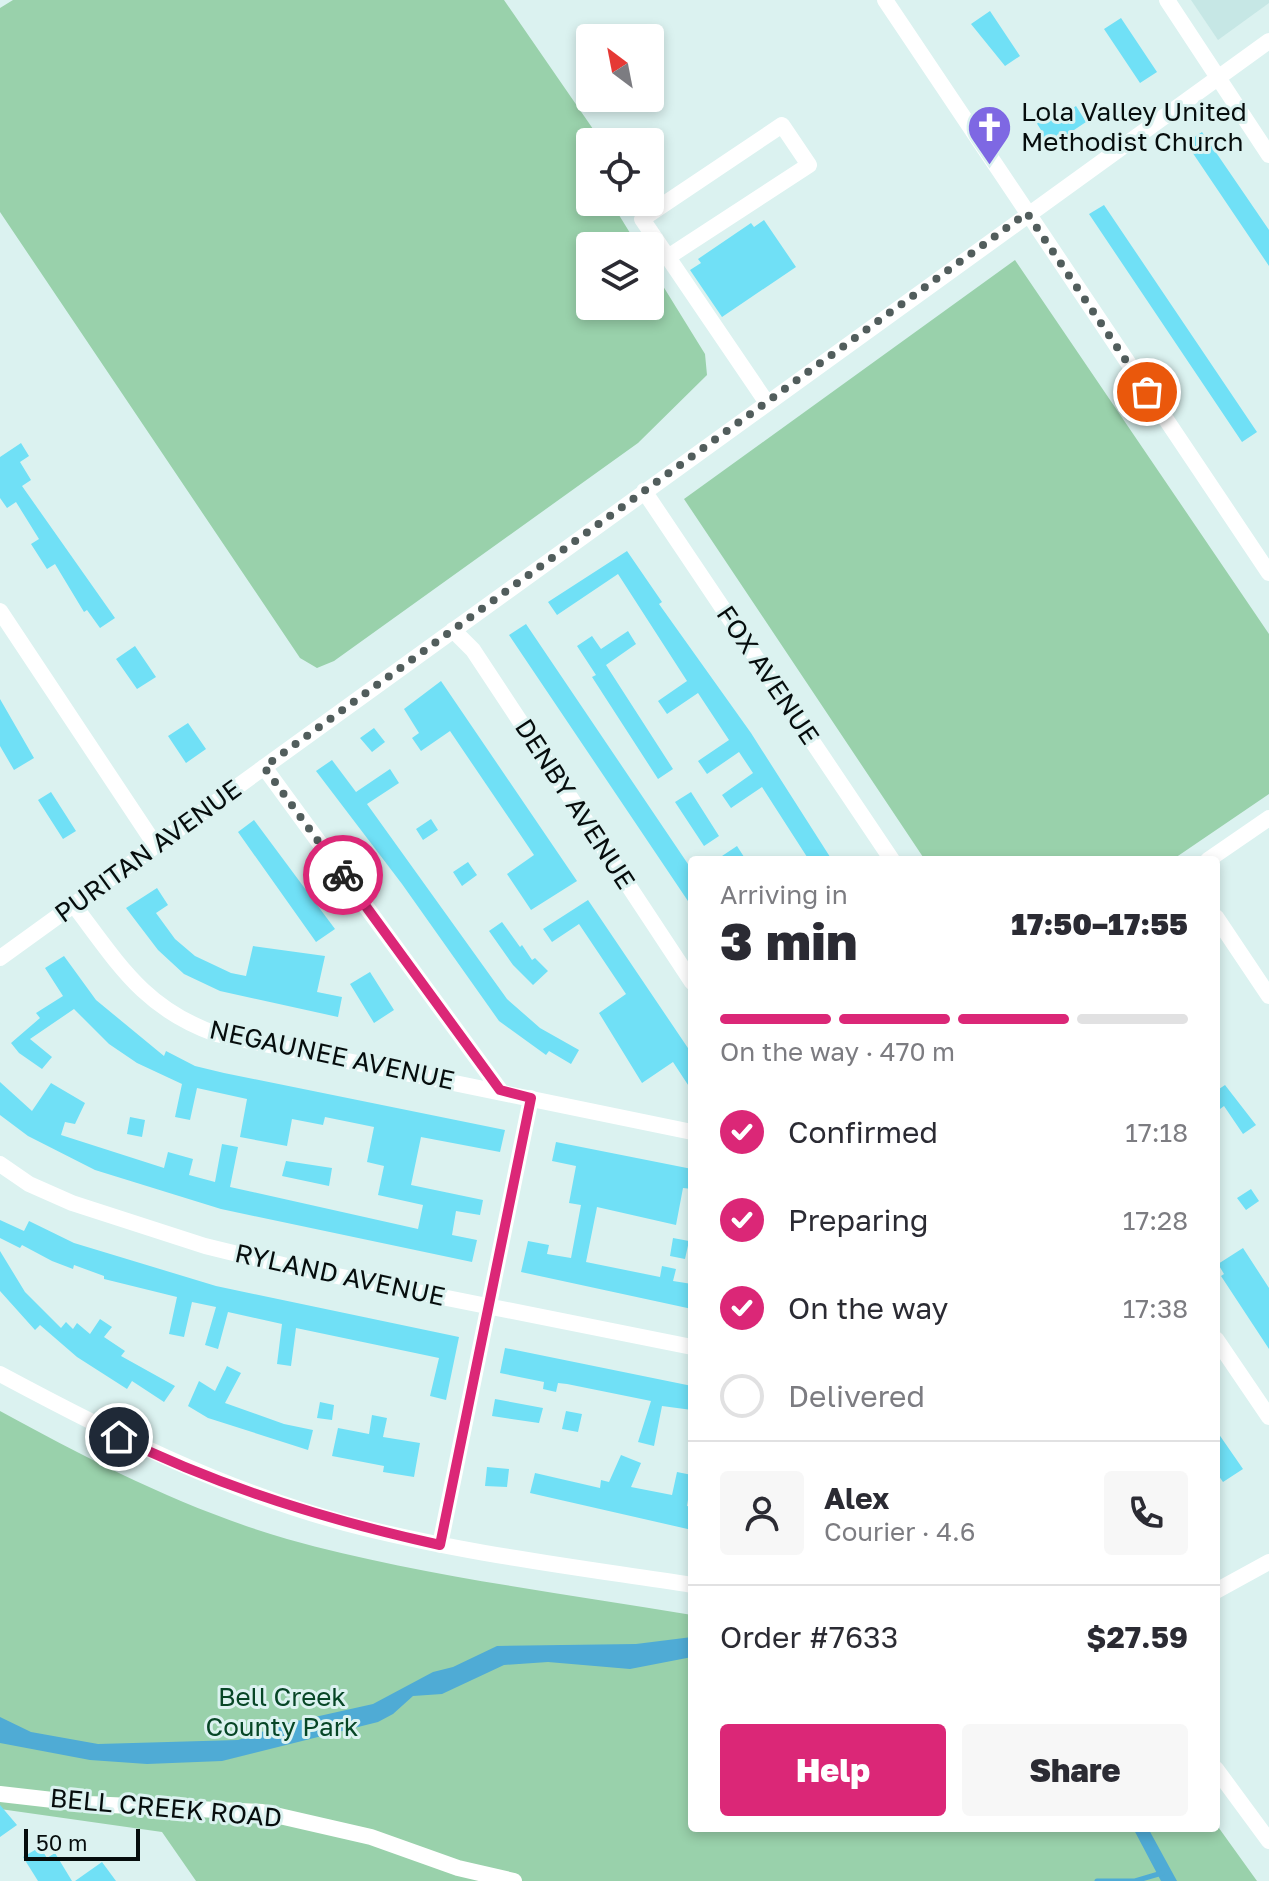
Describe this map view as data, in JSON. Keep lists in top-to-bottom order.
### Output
{
  "streets": {
    "street": [
      "FOX AVENUE",
      "DENBY AVENUE",
      "PURITAN AVENUE",
      "NEGAUNEE AVENUE",
      "RYLAND AVENUE",
      "BELL CREEK ROAD"
    ]
  },
  "crossings": [
    ["FOX AVENUE", "PURITAN AVENUE"],
    ["DENBY AVENUE", "PURITAN AVENUE"],
    ["PURITAN AVENUE", "NEGAUNEE AVENUE"]
  ],
  "parks": ["Bell Creek County Park"],
  "places": {
    "church": ["Lola Valley United Methodist Church"]
  },
  "scale_bar": "50 m",
  "north": "top left",
  "page": {
    "heading": ["3 min", "Arriving in", "17:50–17:55"],
    "panel": [
      "Alex",
      "Courier · 4.6",
      "Order #7633",
      "$27.59"
    ],
    "bar": "On the way · 470 m",
    "list": [
      ["Confirmed", "17:18"],
      ["Preparing", "17:28"],
      ["On the way", "17:38"],
      "Delivered"
    ],
    "buttons": ["Help", "Share"],
    "scale": "50 m"
  }
}
